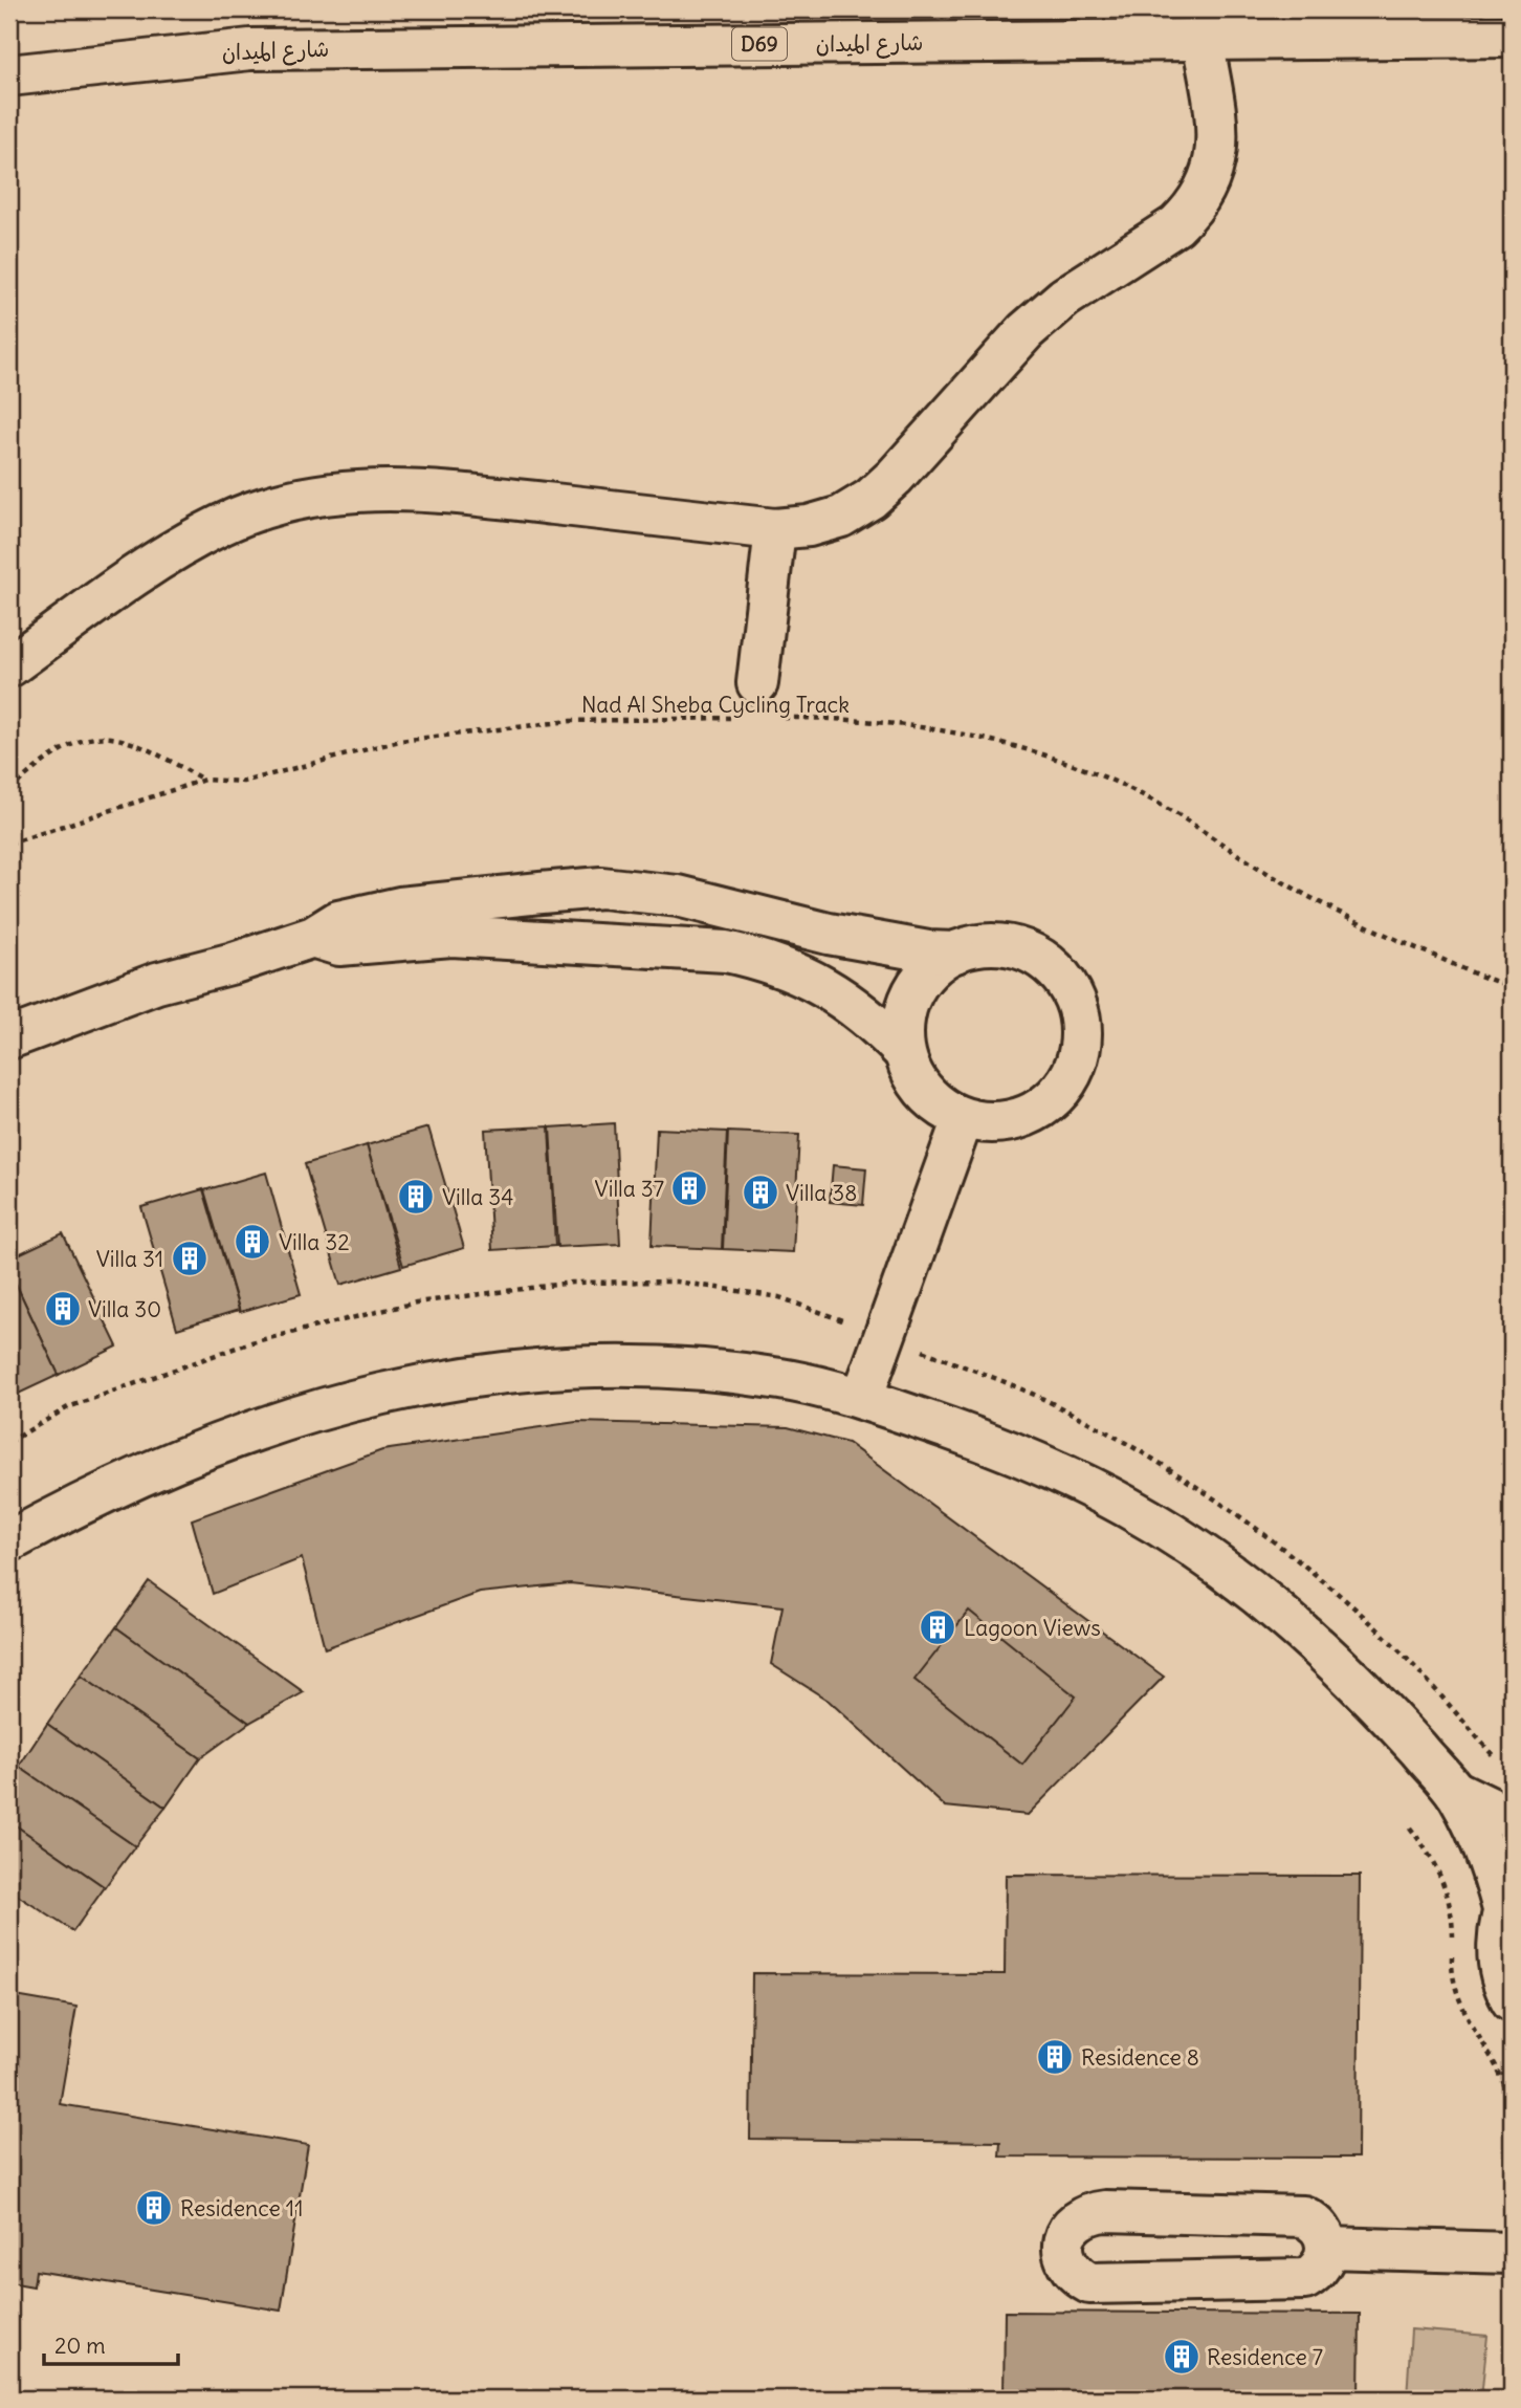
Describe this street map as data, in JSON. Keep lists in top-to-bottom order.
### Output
{
  "streets": {
    "street": ["شارع الميدان", "D69"],
    "path": ["Nad Al Sheba Cycling Track"]
  },
  "places": {
    "building": [
      "Villa 37",
      "Villa 38",
      "Villa 34",
      "Villa 32",
      "Villa 31",
      "Villa 30",
      "Lagoon Views",
      "Residence 8",
      "Residence 11",
      "Residence 7"
    ]
  },
  "scale_bar": "20 m"
}
